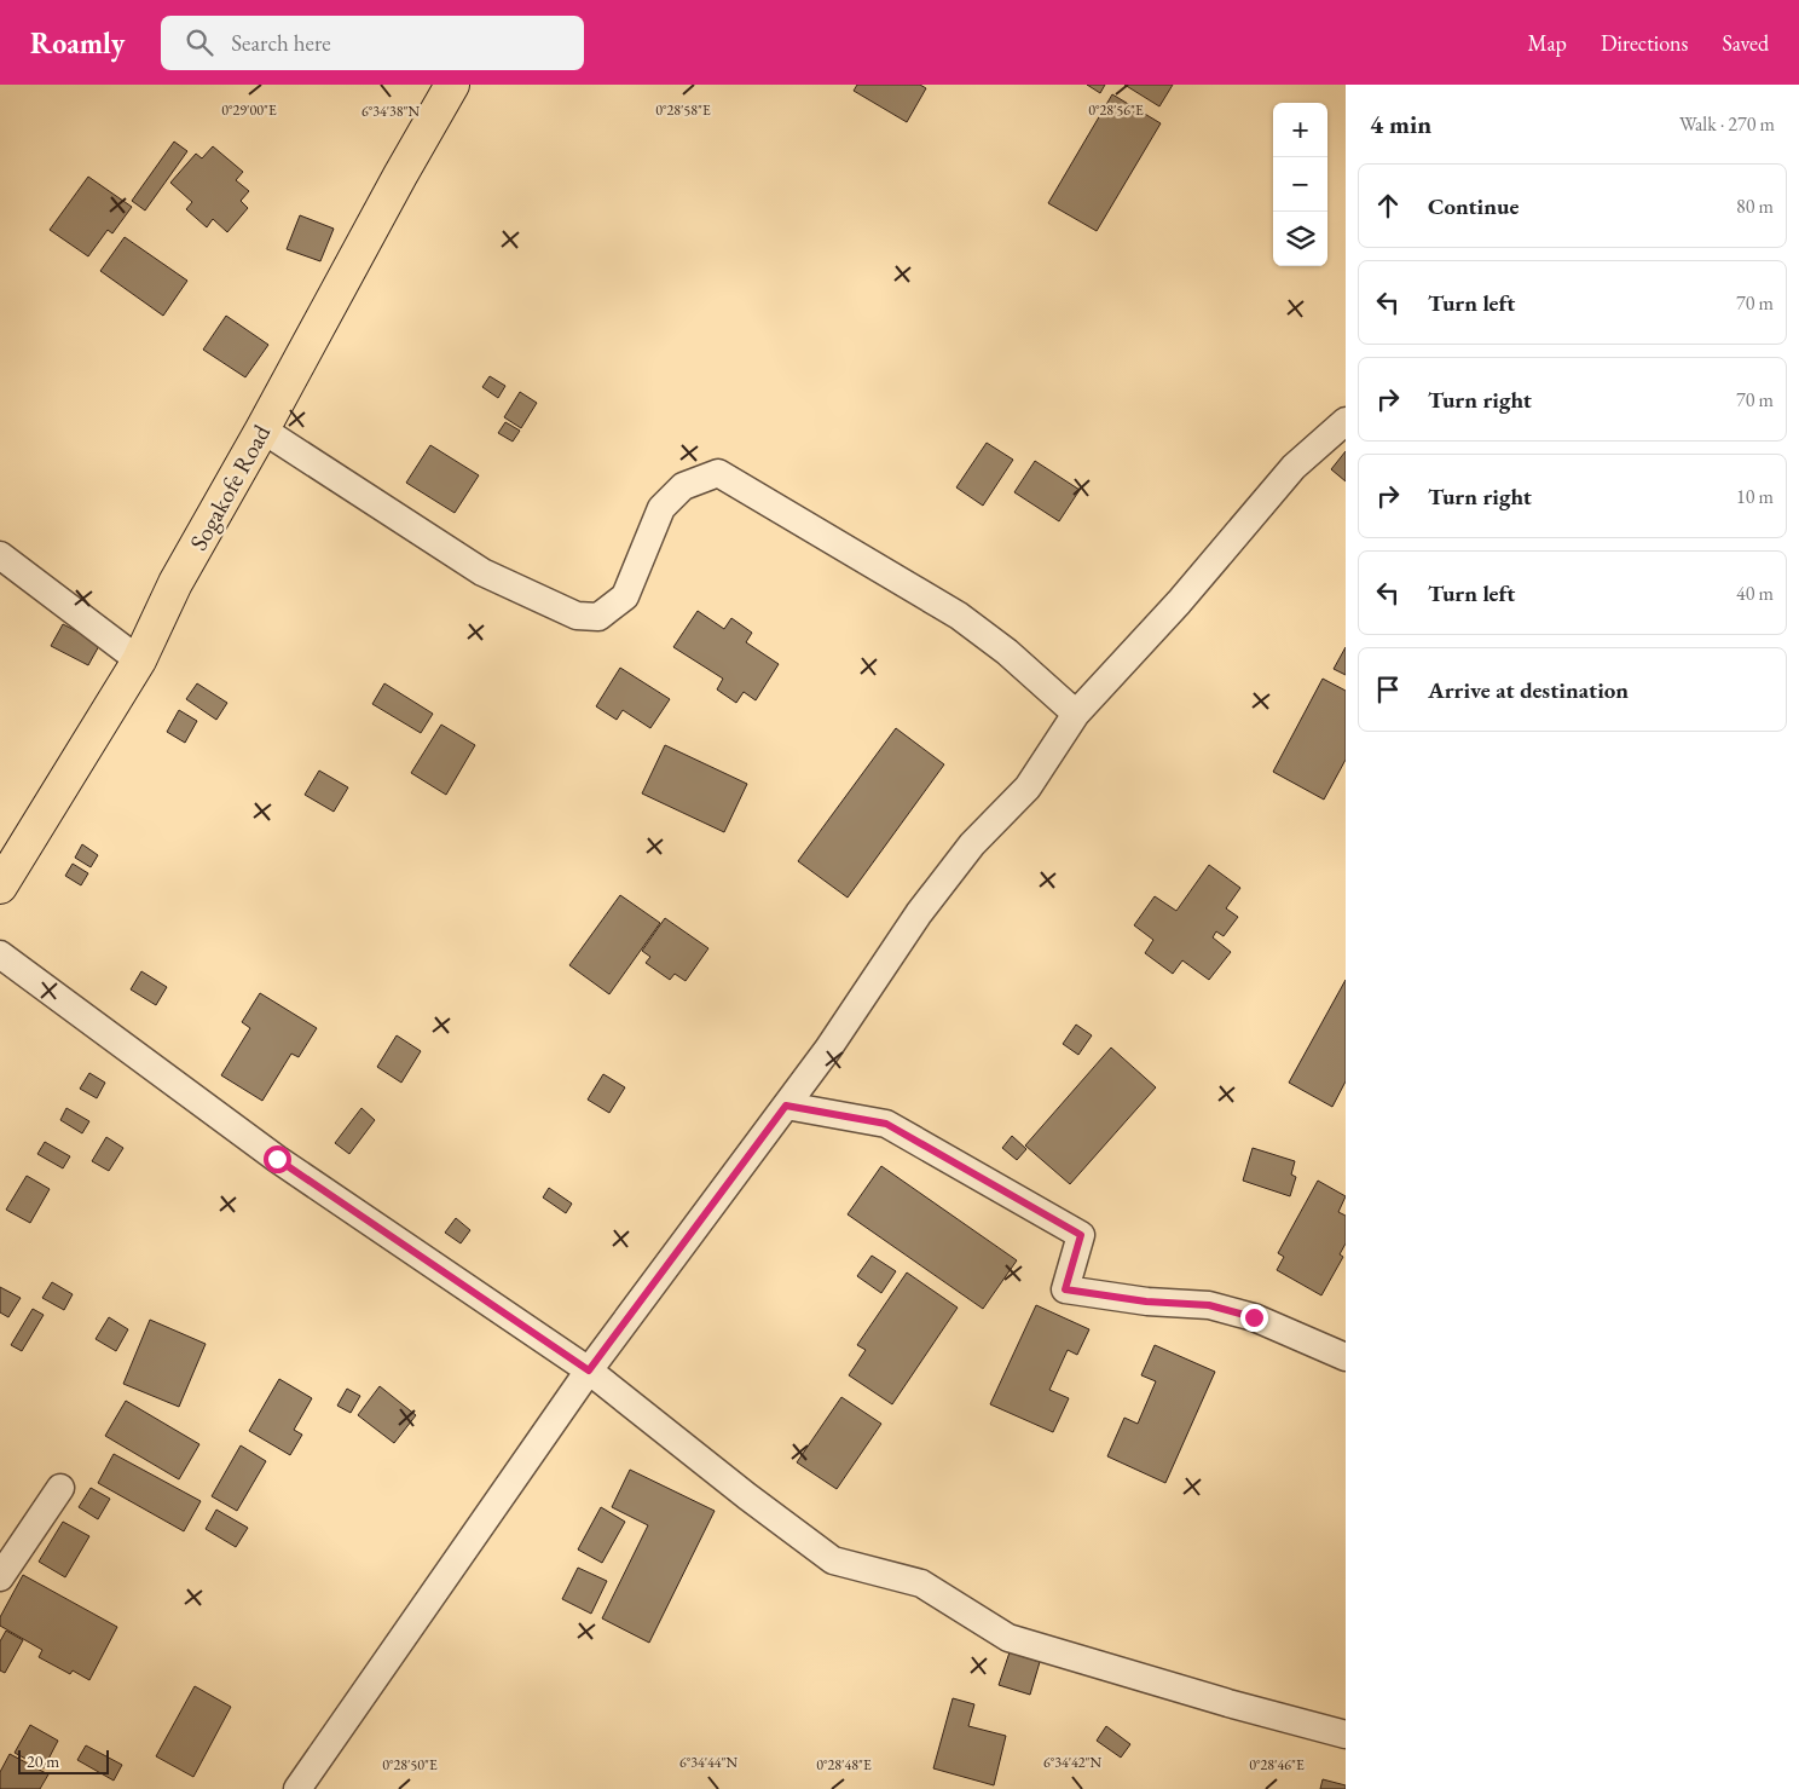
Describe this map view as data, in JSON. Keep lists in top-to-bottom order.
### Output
{
  "streets": {
    "main road": ["Sogakofe Road"]
  },
  "scale_bar": "20 m",
  "page": {
    "header": "Roamly",
    "search": "Search here",
    "nav": ["Map", "Directions", "Saved"],
    "heading": ["4 min", "Walk · 270 m"],
    "map_buttons": ["+", "−"],
    "list": [
      ["Continue", "80 m"],
      ["Turn left", "70 m"],
      ["Turn right", "70 m"],
      ["Turn right", "10 m"],
      ["Turn left", "40 m"],
      "Arrive at destination"
    ],
    "scale": "20 m"
  },
  "coordinates": [
    "0°29'00\"E",
    "0°28'58\"E",
    "0°28'56\"E",
    "6°34'38\"N",
    "6°34'44\"N",
    "6°34'42\"N",
    "0°28'50\"E",
    "0°28'48\"E",
    "0°28'46\"E"
  ]
}
